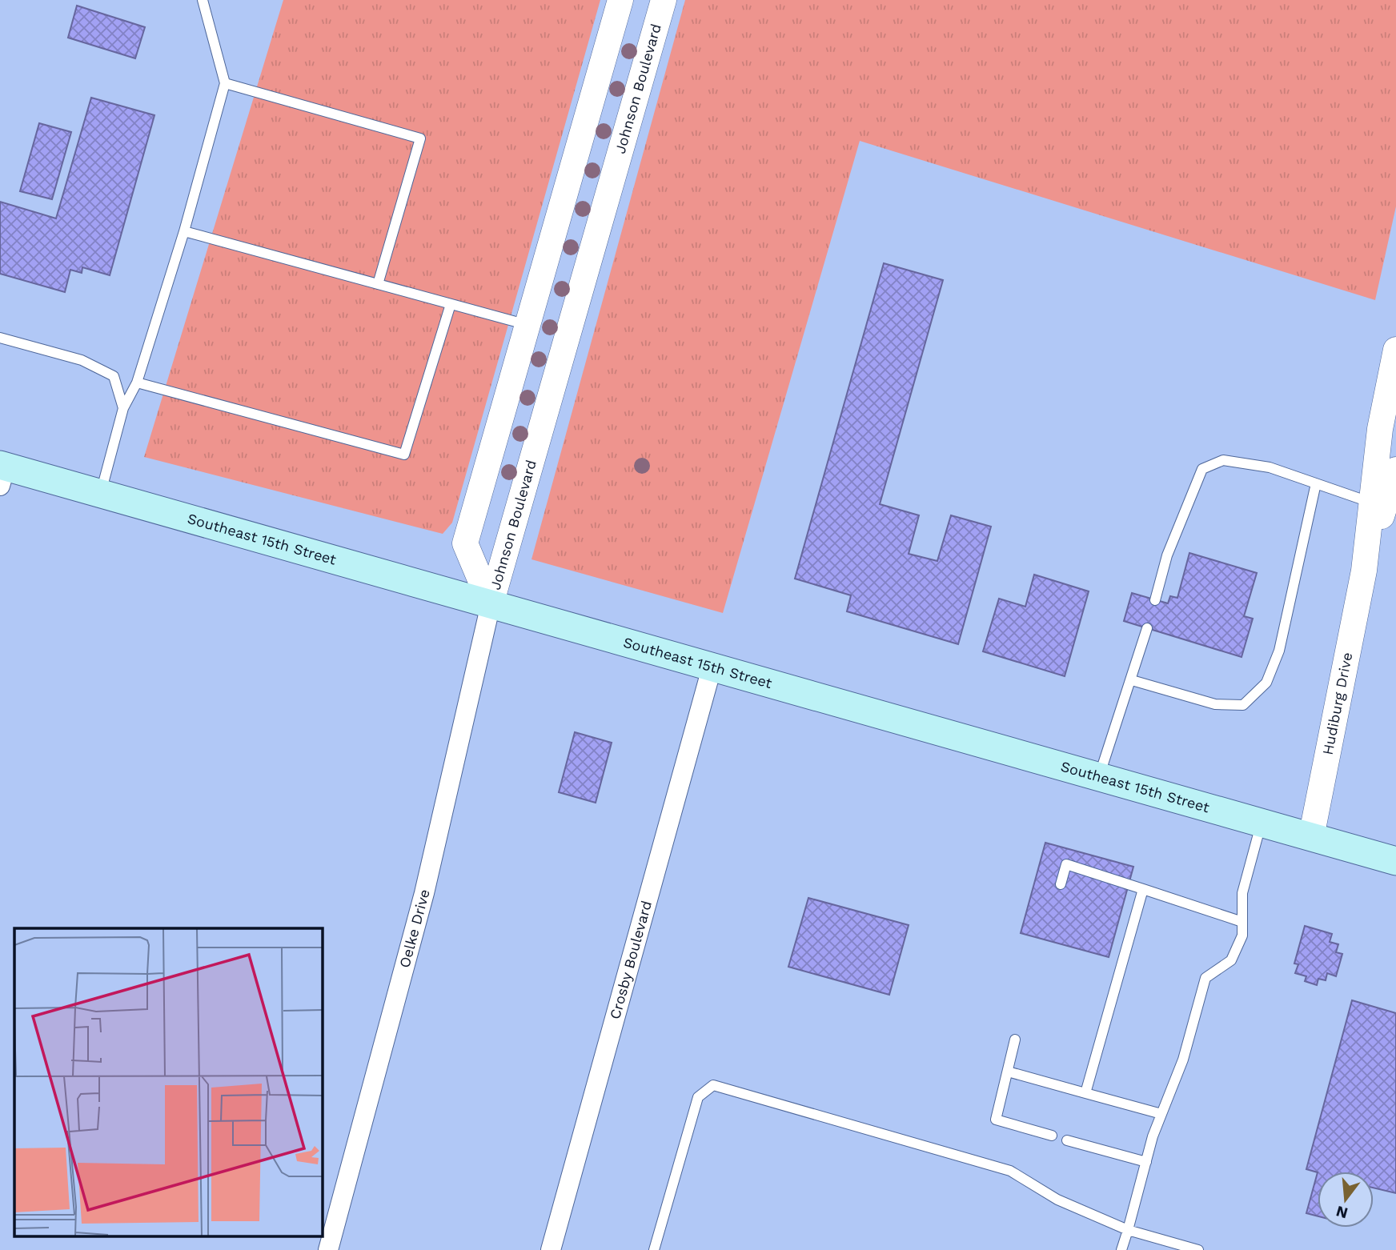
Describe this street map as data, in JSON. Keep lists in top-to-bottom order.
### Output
{
  "streets": {
    "main road": ["Southeast 15th Street"],
    "street": [
      "Johnson Boulevard",
      "Hudiburg Drive",
      "Oelke Drive",
      "Crosby Boulevard"
    ]
  },
  "crossings": [
    ["Johnson Boulevard", "Southeast 15th Street"],
    ["Johnson Boulevard", "Oelke Drive"],
    ["Southeast 15th Street", "Hudiburg Drive"],
    ["Southeast 15th Street", "Oelke Drive"],
    ["Southeast 15th Street", "Crosby Boulevard"]
  ],
  "north": "bottom"
}
